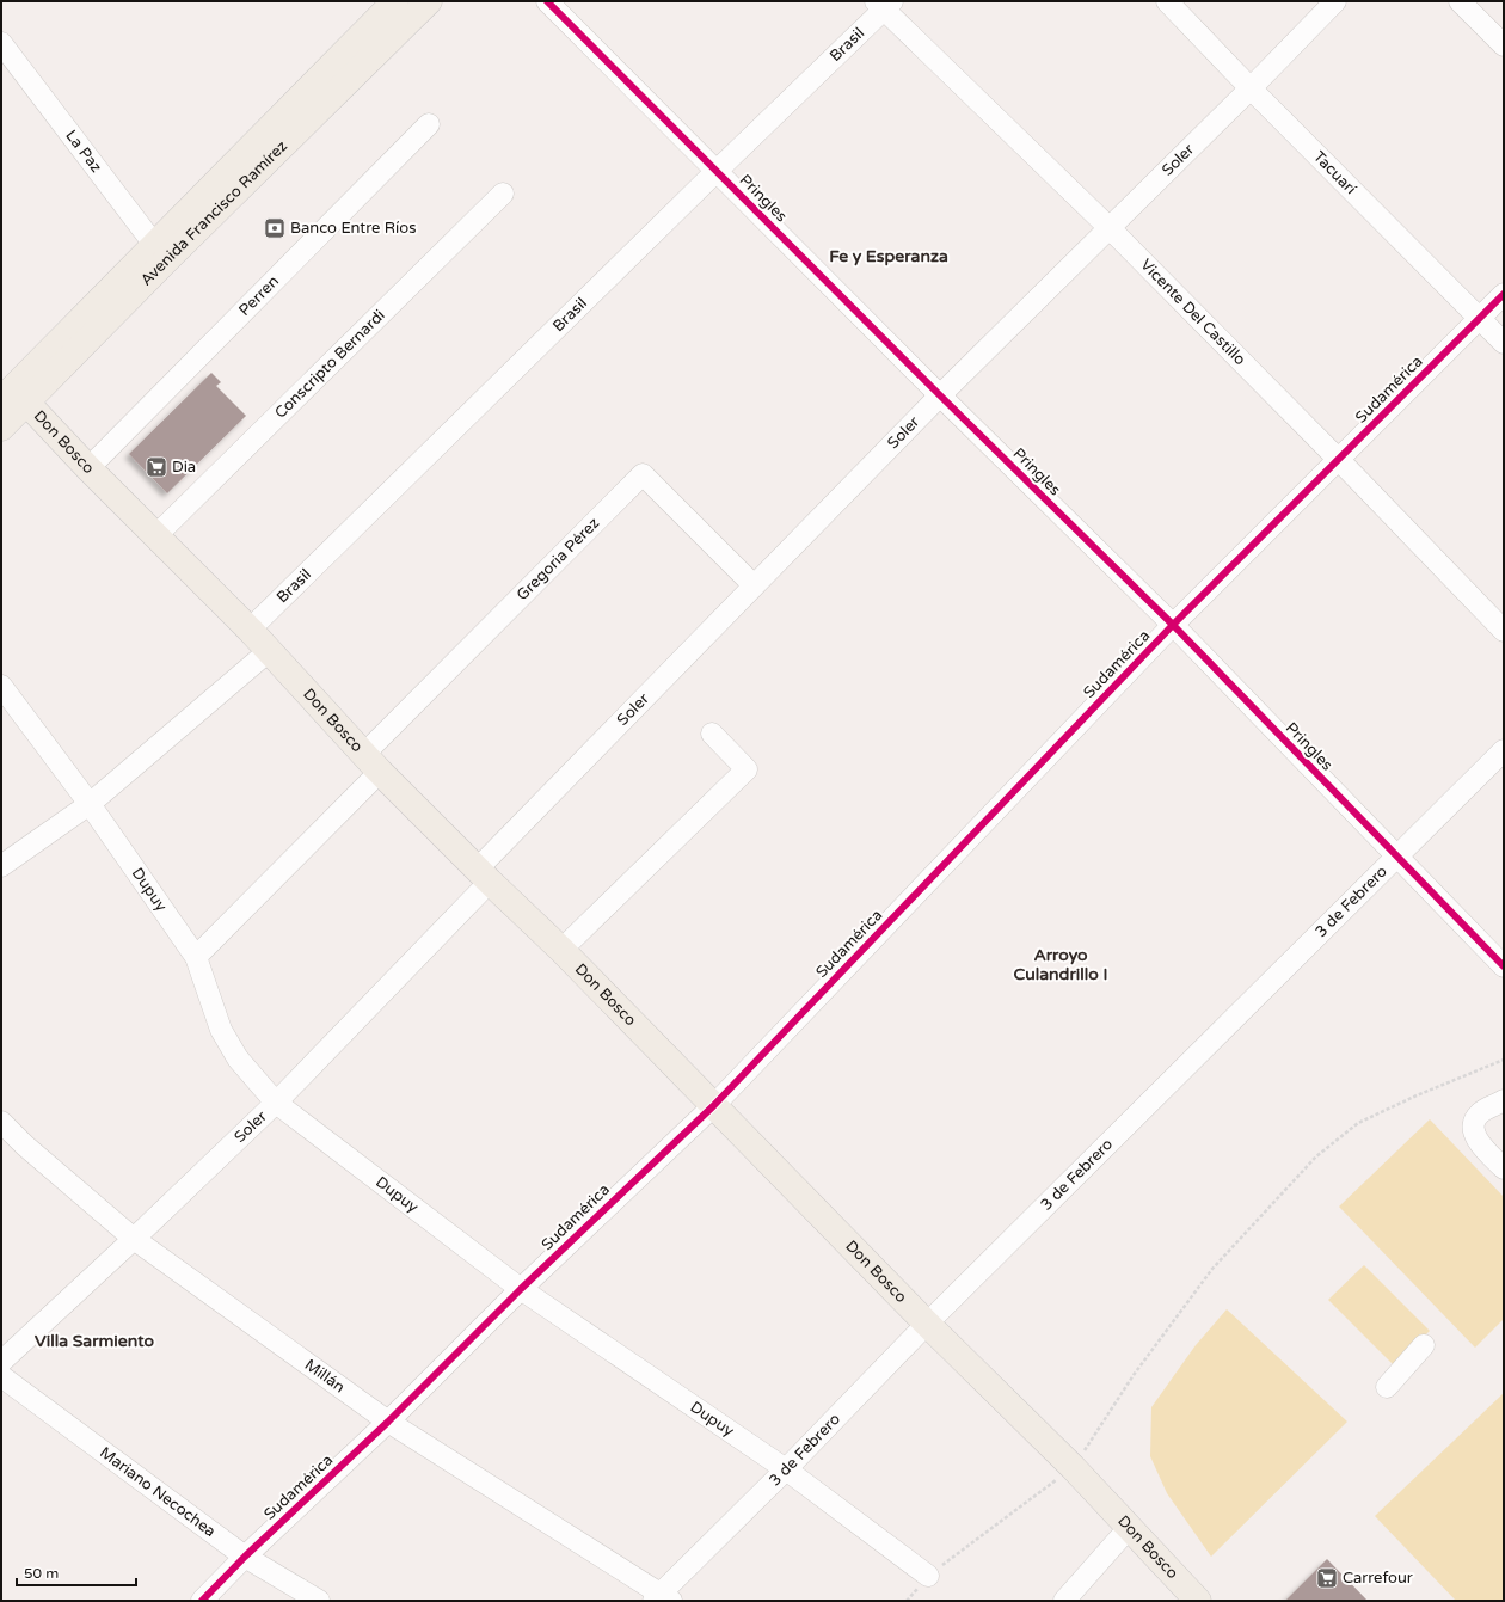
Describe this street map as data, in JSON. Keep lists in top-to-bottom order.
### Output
{
  "streets": {
    "main road": ["Avenida Francisco Ramírez", "Don Bosco"],
    "street": [
      "Brasil",
      "La Paz",
      "Soler",
      "Tacuarí",
      "Pringles",
      "Perren",
      "Vicente Del Castillo",
      "Conscripto Bernardi",
      "Sudamérica",
      "Gregoria Pérez",
      "Dupuy",
      "3 de Febrero",
      "Millán",
      "Mariano Necochea"
    ]
  },
  "crossings": [
    ["Brasil", "Pringles"],
    ["Brasil", "Vicente Del Castillo"],
    ["Brasil", "Don Bosco"],
    ["La Paz", "Avenida Francisco Ramírez"],
    ["Soler", "Tacuarí"],
    ["Soler", "Pringles"],
    ["Soler", "Vicente Del Castillo"],
    ["Soler", "Don Bosco"],
    ["Soler", "Gregoria Pérez"],
    ["Soler", "Dupuy"],
    ["Soler", "Millán"],
    ["Tacuarí", "Sudamérica"],
    ["Pringles", "Sudamérica"],
    ["Pringles", "3 de Febrero"],
    ["Avenida Francisco Ramírez", "Don Bosco"],
    ["Perren", "Don Bosco"],
    ["Vicente Del Castillo", "Sudamérica"],
    ["Conscripto Bernardi", "Don Bosco"],
    ["Sudamérica", "Don Bosco"],
    ["Sudamérica", "Dupuy"],
    ["Sudamérica", "Millán"],
    ["Sudamérica", "Mariano Necochea"],
    ["Don Bosco", "Gregoria Pérez"],
    ["Don Bosco", "3 de Febrero"],
    ["Dupuy", "3 de Febrero"],
    ["3 de Febrero", "Millán"]
  ],
  "districts": ["Fe y Esperanza", "Arroyo Culandrillo I", "Villa Sarmiento"],
  "places": {
    "bank": ["Banco Entre Ríos"],
    "supermarket": ["Dia", "Carrefour"]
  },
  "scale_bar": "50 m"
}
